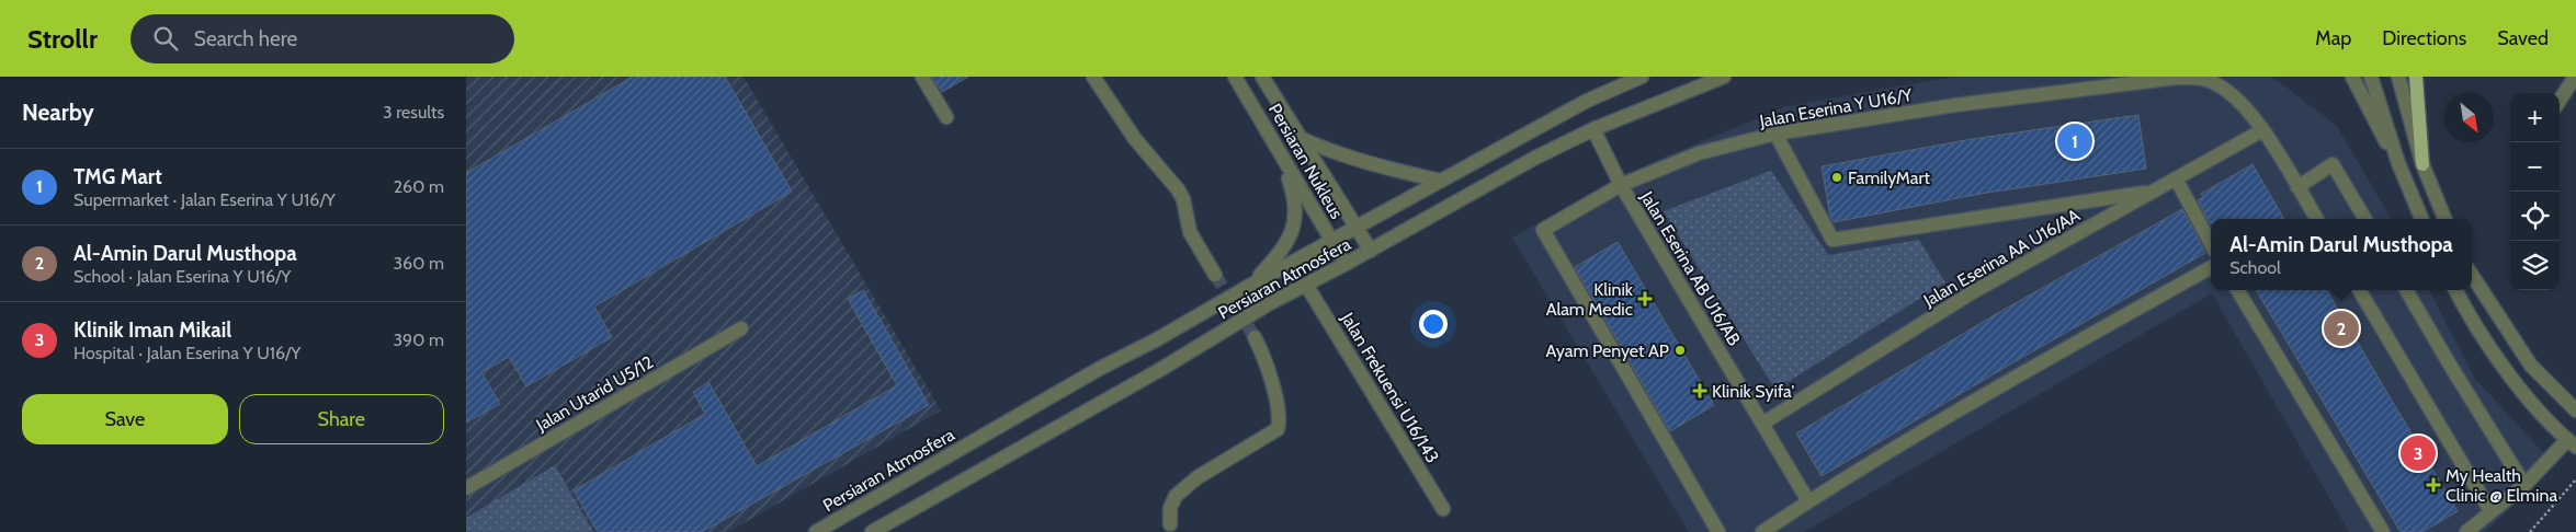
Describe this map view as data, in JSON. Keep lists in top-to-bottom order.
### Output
{
  "streets": {
    "street": [
      "Jalan Eserina Y U16/Y",
      "Persiaran Nukleus",
      "Jalan Eserina AA U16/AA",
      "Jalan Eserina AB U16/AB",
      "Persiaran Atmosfera",
      "Jalan Frekuensi U16/143",
      "Jalan Utarid U5/12"
    ]
  },
  "crossings": [
    ["Jalan Eserina Y U16/Y", "Jalan Eserina AA U16/AA"],
    ["Jalan Eserina Y U16/Y", "Jalan Eserina AB U16/AB"],
    ["Persiaran Nukleus", "Persiaran Atmosfera"],
    ["Jalan Eserina AA U16/AA", "Jalan Eserina AB U16/AB"],
    ["Jalan Eserina AB U16/AB", "Persiaran Atmosfera"],
    ["Persiaran Atmosfera", "Jalan Frekuensi U16/143"]
  ],
  "places": {
    "other": ["FamilyMart", "Ayam Penyet AP"],
    "health": ["Klinik Alam Medic", "Klinik Syifa'", "My Health Clinic @ Elmina"]
  },
  "north": "bottom right",
  "page": {
    "header": "Strollr",
    "search": "Search here",
    "nav": ["Map", "Directions", "Saved"],
    "heading": ["Nearby", "3 results"],
    "map_buttons": ["+", "−"],
    "pins": ["1", "2", "3"],
    "list": [
      {
        "mark": "1",
        "name": "TMG Mart",
        "note": "Supermarket · Jalan Eserina Y U16/Y",
        "value": "260 m"
      },
      {
        "mark": "2",
        "name": "Al-Amin Darul Musthopa",
        "note": "School · Jalan Eserina Y U16/Y",
        "value": "360 m"
      },
      {
        "mark": "3",
        "name": "Klinik Iman Mikail",
        "note": "Hospital · Jalan Eserina Y U16/Y",
        "value": "390 m"
      }
    ],
    "popup": ["Al-Amin Darul Musthopa", "School"],
    "buttons": ["Save", "Share"]
  }
}
